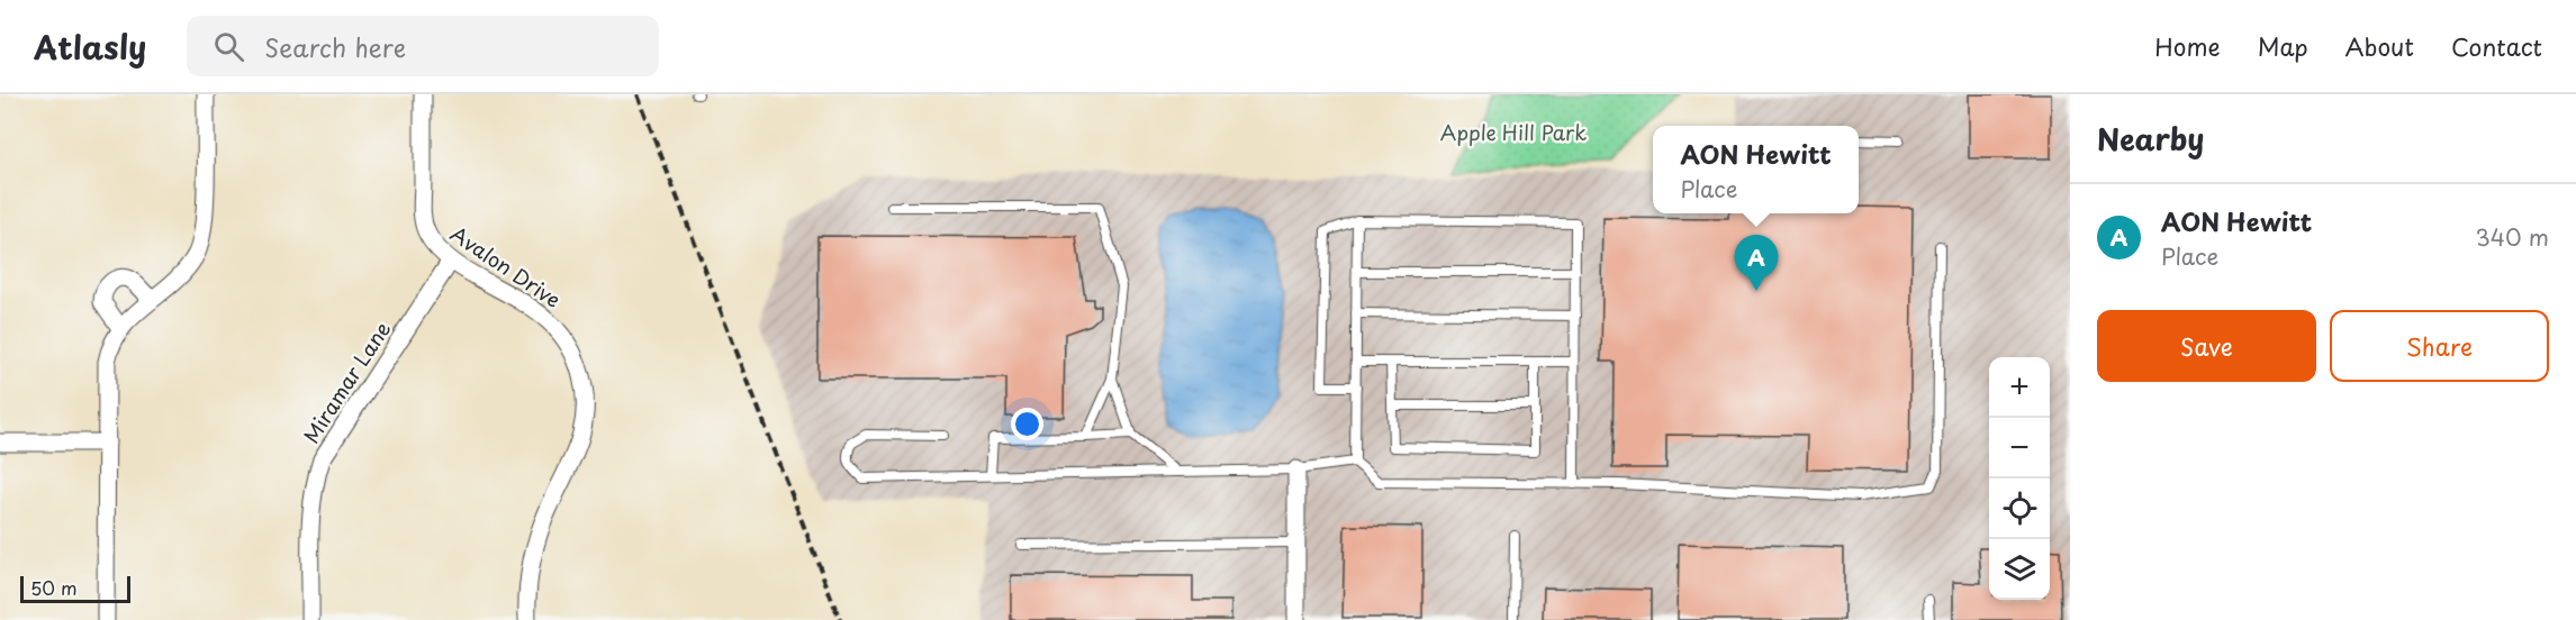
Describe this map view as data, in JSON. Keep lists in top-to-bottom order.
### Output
{
  "streets": {
    "street": ["Avalon Drive", "Miramar Lane"]
  },
  "crossings": [
    ["Avalon Drive", "Miramar Lane"]
  ],
  "parks": ["Apple Hill Park"],
  "scale_bar": "50 m",
  "page": {
    "header": "Atlasly",
    "search": "Search here",
    "nav": [
      "Home",
      "Map",
      "About",
      "Contact"
    ],
    "heading": "Nearby",
    "popup": ["AON Hewitt", "Place"],
    "list": [
      {
        "mark": "A",
        "name": "AON Hewitt",
        "note": "Place",
        "value": "340 m"
      }
    ],
    "pins": "A",
    "buttons": ["Save", "Share"],
    "map_buttons": ["+", "−"],
    "scale": "50 m"
  }
}
